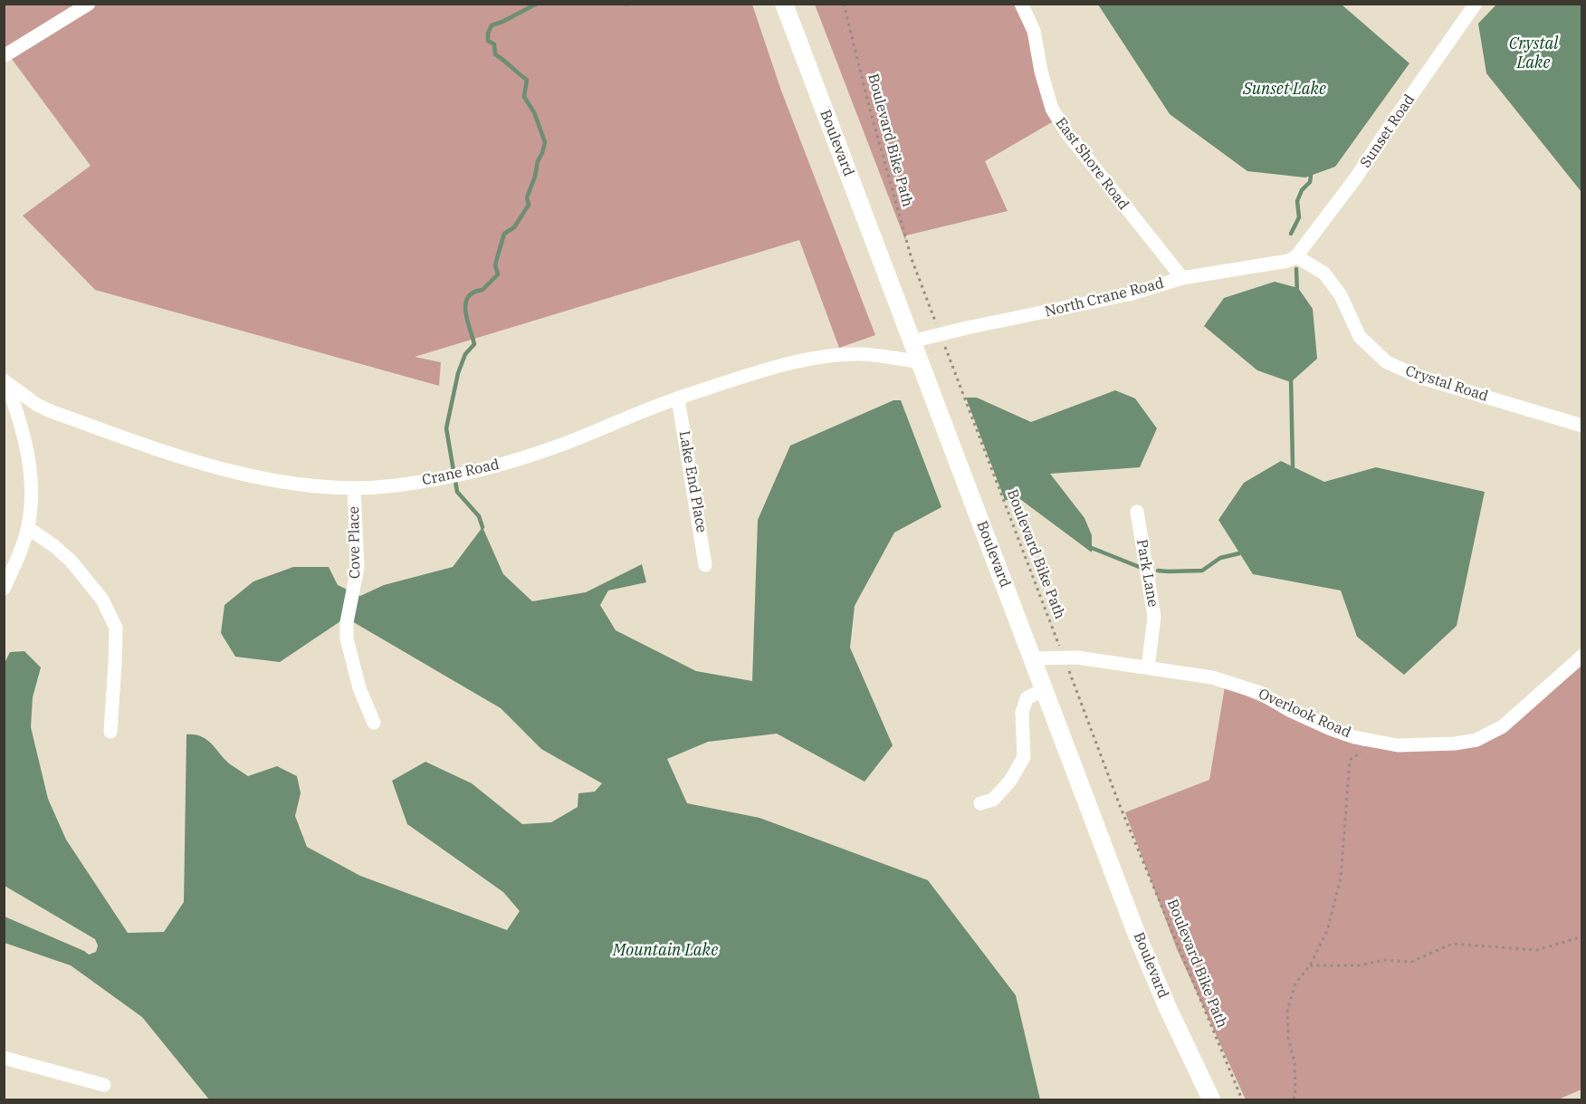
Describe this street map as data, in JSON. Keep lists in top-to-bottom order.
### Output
{
  "streets": {
    "main road": ["Boulevard"],
    "street": [
      "Sunset Road",
      "East Shore Road",
      "North Crane Road",
      "Crystal Road",
      "Crane Road",
      "Lake End Place",
      "Cove Place",
      "Park Lane",
      "Overlook Road"
    ],
    "path": ["Boulevard Bike Path"]
  },
  "crossings": [
    ["Sunset Road", "North Crane Road"],
    ["Sunset Road", "Crystal Road"],
    ["Boulevard Bike Path", "North Crane Road"],
    ["Boulevard Bike Path", "Overlook Road"],
    ["Boulevard", "North Crane Road"],
    ["Boulevard", "Crane Road"],
    ["Boulevard", "Overlook Road"],
    ["East Shore Road", "North Crane Road"],
    ["North Crane Road", "Crystal Road"],
    ["Crane Road", "Lake End Place"],
    ["Crane Road", "Cove Place"],
    ["Park Lane", "Overlook Road"]
  ],
  "water": ["Crystal Lake", "Sunset Lake", "Mountain Lake"]
}
